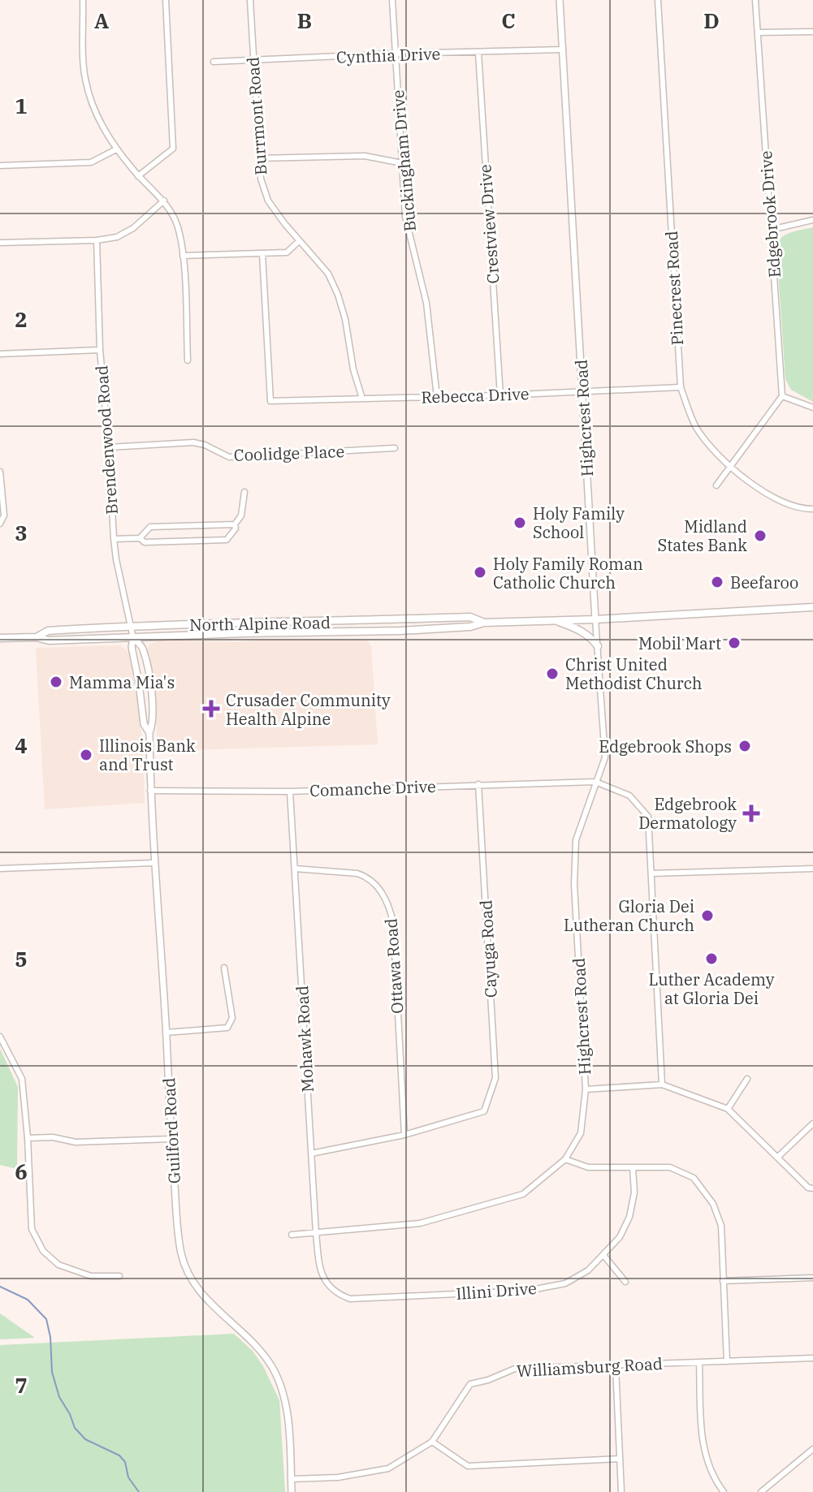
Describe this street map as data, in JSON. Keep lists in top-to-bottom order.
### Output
{
  "streets": {
    "main road": ["North Alpine Road"],
    "street": [
      "Cynthia Drive",
      "Burrmont Road",
      "Buckingham Drive",
      "Edgebrook Drive",
      "Crestview Drive",
      "Pinecrest Road",
      "Rebecca Drive",
      "Highcrest Road",
      "Brendenwood Road",
      "Coolidge Place",
      "Comanche Drive",
      "Cayuga Road",
      "Ottawa Road",
      "Mohawk Road",
      "Guilford Road",
      "Illini Drive",
      "Williamsburg Road"
    ]
  },
  "crossings": [
    ["Cynthia Drive", "Burrmont Road"],
    ["Cynthia Drive", "Buckingham Drive"],
    ["Cynthia Drive", "Crestview Drive"],
    ["Cynthia Drive", "Highcrest Road"],
    ["Burrmont Road", "Rebecca Drive"],
    ["Buckingham Drive", "Rebecca Drive"],
    ["Crestview Drive", "Rebecca Drive"],
    ["Pinecrest Road", "Rebecca Drive"],
    ["Rebecca Drive", "Highcrest Road"],
    ["Highcrest Road", "North Alpine Road"],
    ["Highcrest Road", "Comanche Drive"],
    ["Highcrest Road", "Mohawk Road"],
    ["Brendenwood Road", "Coolidge Place"],
    ["Brendenwood Road", "North Alpine Road"],
    ["Brendenwood Road", "Guilford Road"],
    ["North Alpine Road", "Guilford Road"],
    ["Comanche Drive", "Cayuga Road"],
    ["Comanche Drive", "Mohawk Road"],
    ["Comanche Drive", "Guilford Road"],
    ["Cayuga Road", "Ottawa Road"],
    ["Ottawa Road", "Mohawk Road"],
    ["Mohawk Road", "Illini Drive"],
    ["Guilford Road", "Williamsburg Road"]
  ],
  "places": {
    "other": [
      "Holy Family School",
      "Midland States Bank",
      "Holy Family Roman Catholic Church",
      "Beefaroo",
      "Mobil Mart",
      "Christ United Methodist Church",
      "Mamma Mia's",
      "Edgebrook Shops",
      "Illinois Bank and Trust",
      "Gloria Dei Lutheran Church",
      "Luther Academy at Gloria Dei"
    ],
    "health": ["Crusader Community Health Alpine", "Edgebrook Dermatology"]
  },
  "grid": {
    "columns": [
      "A",
      "B",
      "C",
      "D"
    ],
    "rows": [
      "1",
      "2",
      "3",
      "4",
      "5",
      "6",
      "7"
    ]
  }
}
